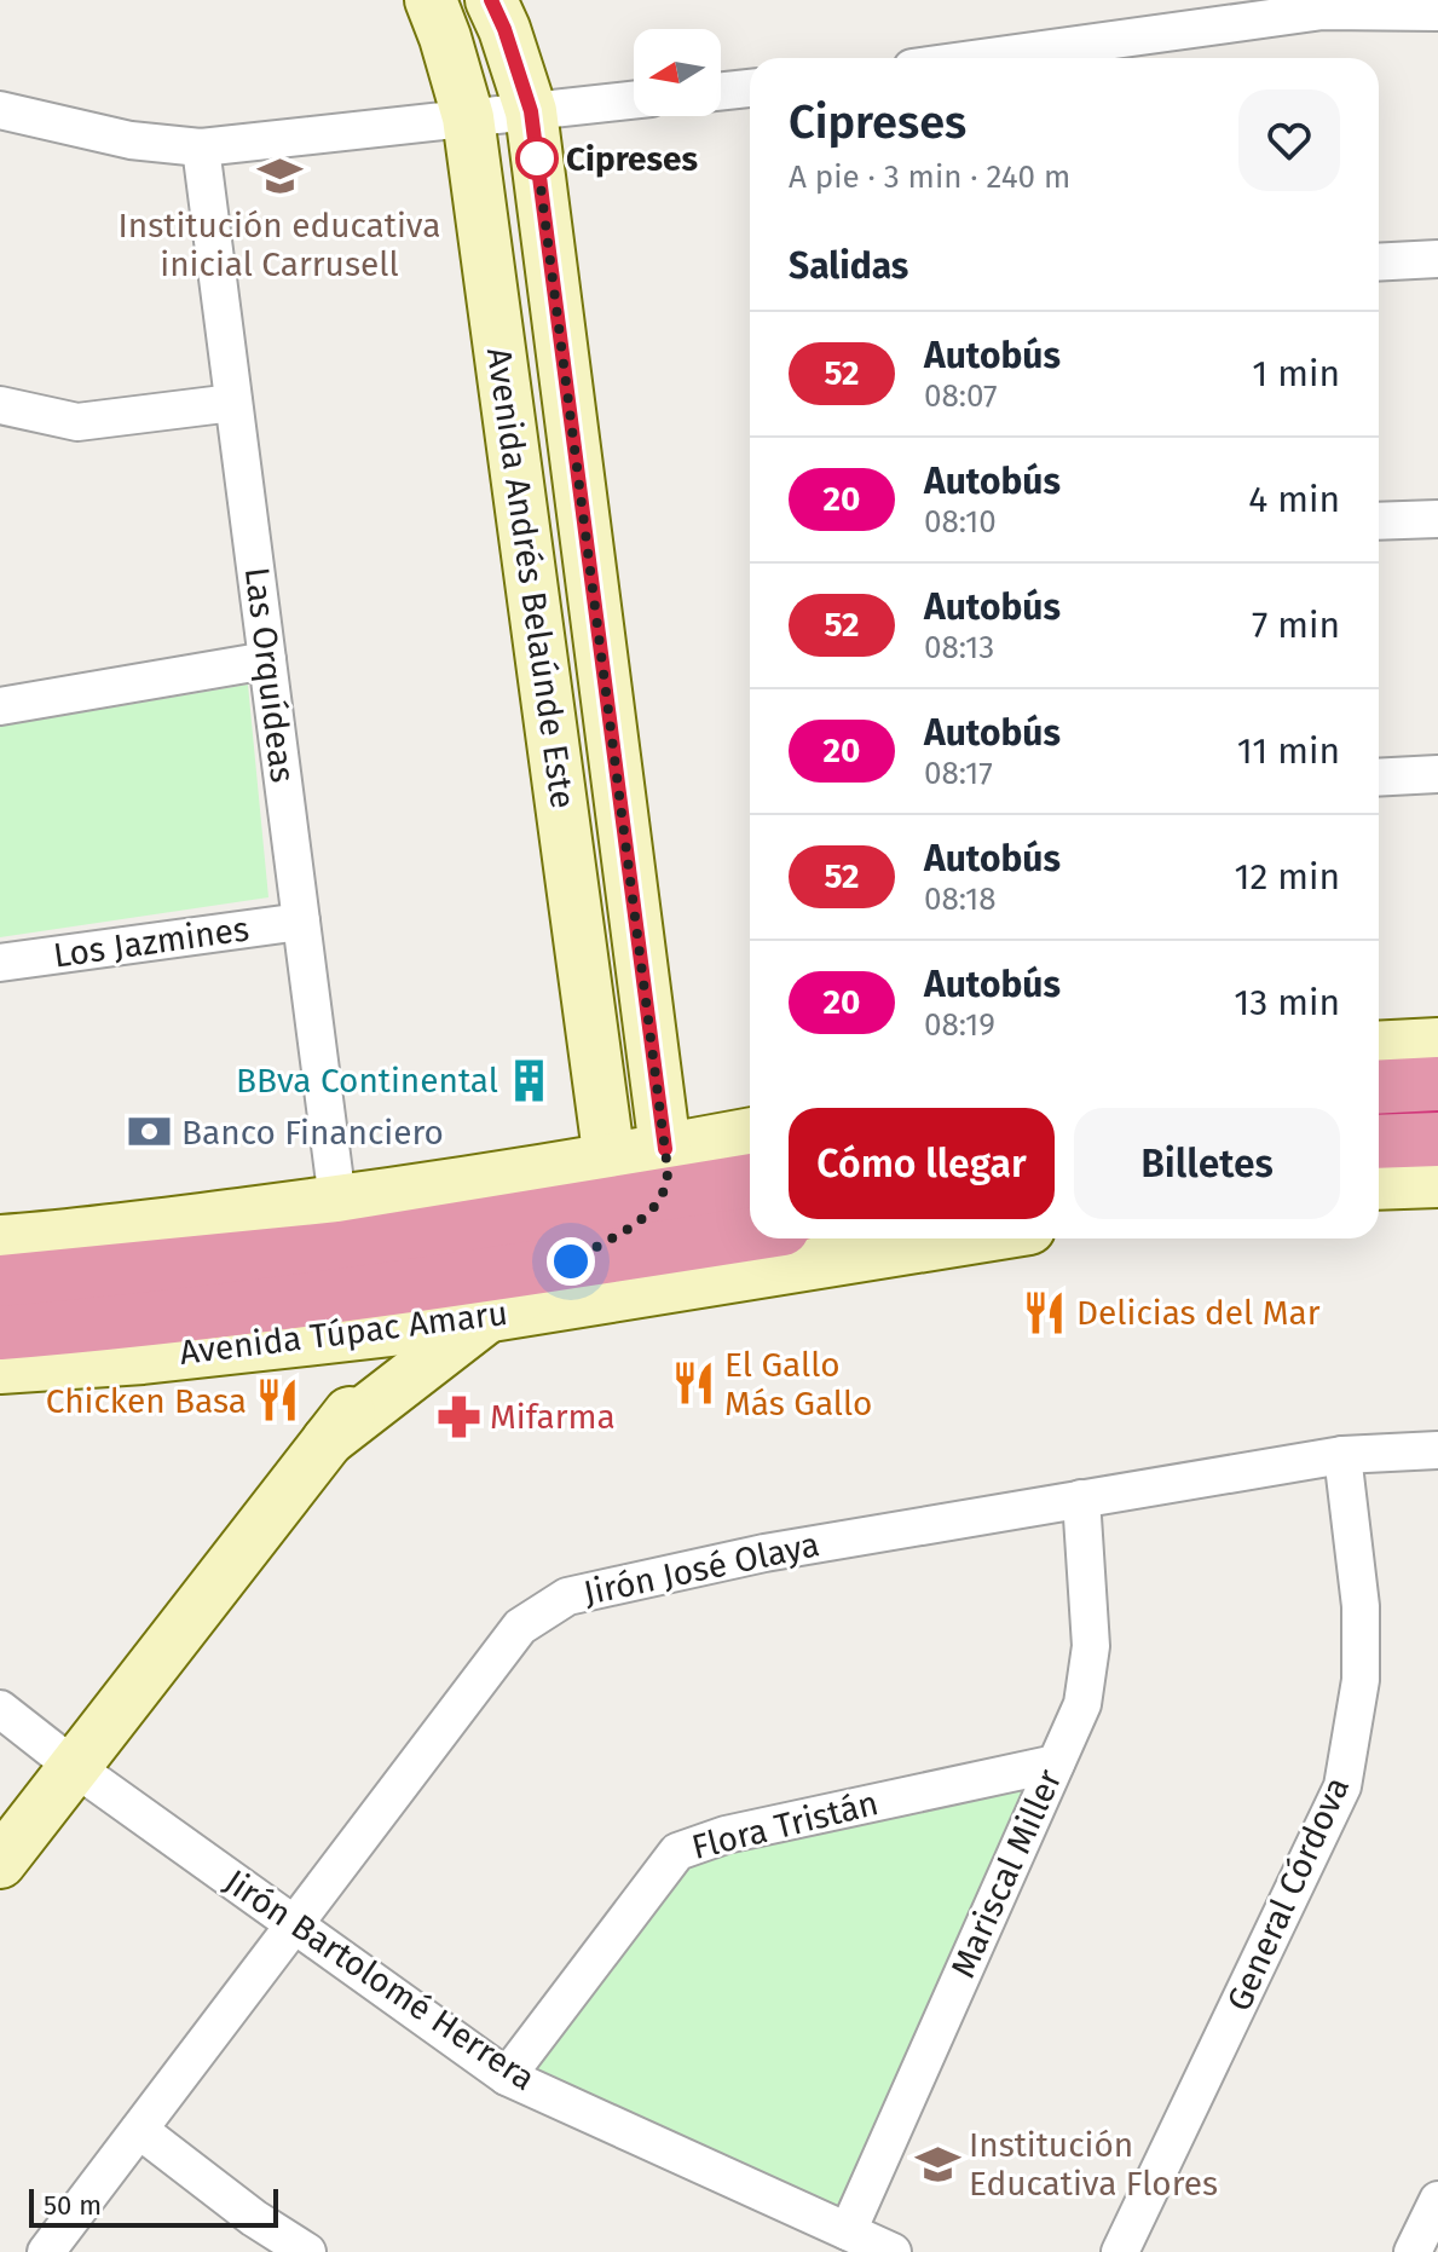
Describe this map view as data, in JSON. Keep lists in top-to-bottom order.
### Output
{
  "streets": {
    "highway": ["Avenida Túpac Amaru"],
    "street": [
      "Avenida Andrés Belaúnde Este",
      "Las Orquídeas",
      "Los Jazmines",
      "Jirón José Olaya",
      "Flora Tristán",
      "Mariscal Miller",
      "General Córdova",
      "Jirón Bartolomé Herrera"
    ]
  },
  "crossings": [
    ["Avenida Andrés Belaúnde Este", "Avenida Túpac Amaru"],
    ["Las Orquídeas", "Los Jazmines"],
    ["Las Orquídeas", "Avenida Túpac Amaru"],
    ["Jirón José Olaya", "Mariscal Miller"],
    ["Jirón José Olaya", "General Córdova"],
    ["Jirón José Olaya", "Jirón Bartolomé Herrera"],
    ["Flora Tristán", "Mariscal Miller"],
    ["Flora Tristán", "Jirón Bartolomé Herrera"],
    ["Mariscal Miller", "Jirón Bartolomé Herrera"]
  ],
  "places": {
    "other": ["Cipreses"],
    "school or university": ["Institución educativa inicial Carrusell", "Institución Educativa Flores"],
    "building": ["BBva Continental"],
    "bank": ["Banco Financiero"],
    "restaurant": ["Delicias del Mar", "El Gallo Más Gallo", "Chicken Basa"],
    "pharmacy": ["Mifarma"]
  },
  "lines": ["bus line 52"],
  "scale_bar": "50 m",
  "north": "left",
  "page": {
    "heading": [
      ["Cipreses", "A pie · 3 min · 240 m"],
      "Salidas"
    ],
    "list": [
      {
        "mark": "52",
        "name": "Autobús",
        "note": "08:07",
        "value": "1 min"
      },
      {
        "mark": "20",
        "name": "Autobús",
        "note": "08:10",
        "value": "4 min"
      },
      {
        "mark": "52",
        "name": "Autobús",
        "note": "08:13",
        "value": "7 min"
      },
      {
        "mark": "20",
        "name": "Autobús",
        "note": "08:17",
        "value": "11 min"
      },
      {
        "mark": "52",
        "name": "Autobús",
        "note": "08:18",
        "value": "12 min"
      },
      {
        "mark": "20",
        "name": "Autobús",
        "note": "08:19",
        "value": "13 min"
      }
    ],
    "buttons": ["Cómo llegar", "Billetes"],
    "scale": "50 m"
  }
}
